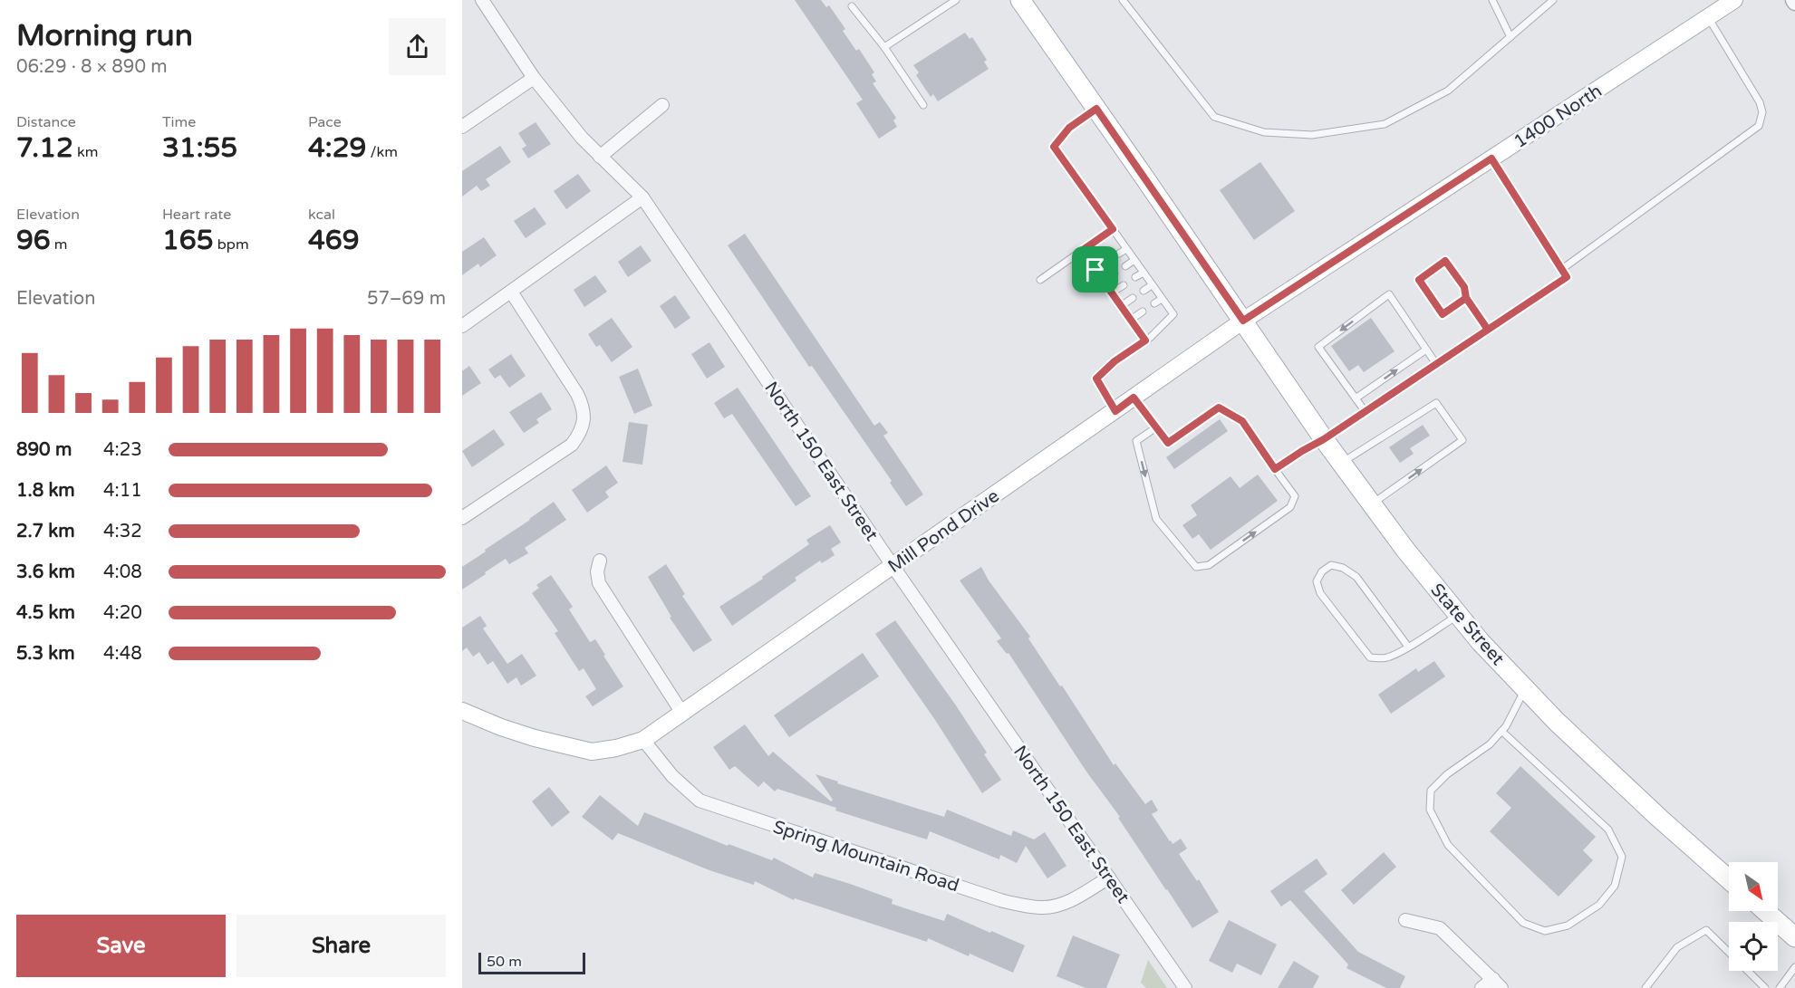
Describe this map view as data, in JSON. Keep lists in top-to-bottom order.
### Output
{
  "streets": {
    "main road": ["1400 North", "Mill Pond Drive", "State Street"],
    "street": ["North 150 East Street", "Spring Mountain Road"]
  },
  "crossings": [
    ["1400 North", "Mill Pond Drive"],
    ["1400 North", "State Street"],
    ["North 150 East Street", "Mill Pond Drive"],
    ["North 150 East Street", "Spring Mountain Road"],
    ["Mill Pond Drive", "State Street"],
    ["Mill Pond Drive", "Spring Mountain Road"]
  ],
  "scale_bar": "50 m",
  "north": "bottom right",
  "page": {
    "heading": ["Morning run", "06:29 · 8 × 890 m"],
    "stats": [
      ["Distance", "7.12 km"],
      ["Time", "31:55"],
      ["Pace", "4:29 /km"],
      ["Elevation", "96 m"],
      ["Heart rate", "165 bpm"],
      ["kcal", "469"]
    ],
    "chart": ["Elevation", "57–69 m"],
    "list": [
      {
        "name": "890 m",
        "note": "4:23"
      },
      {
        "name": "1.8 km",
        "note": "4:11"
      },
      {
        "name": "2.7 km",
        "note": "4:32"
      },
      {
        "name": "3.6 km",
        "note": "4:08"
      },
      {
        "name": "4.5 km",
        "note": "4:20"
      },
      {
        "name": "5.3 km",
        "note": "4:48"
      }
    ],
    "buttons": ["Save", "Share"],
    "scale": "50 m"
  }
}
